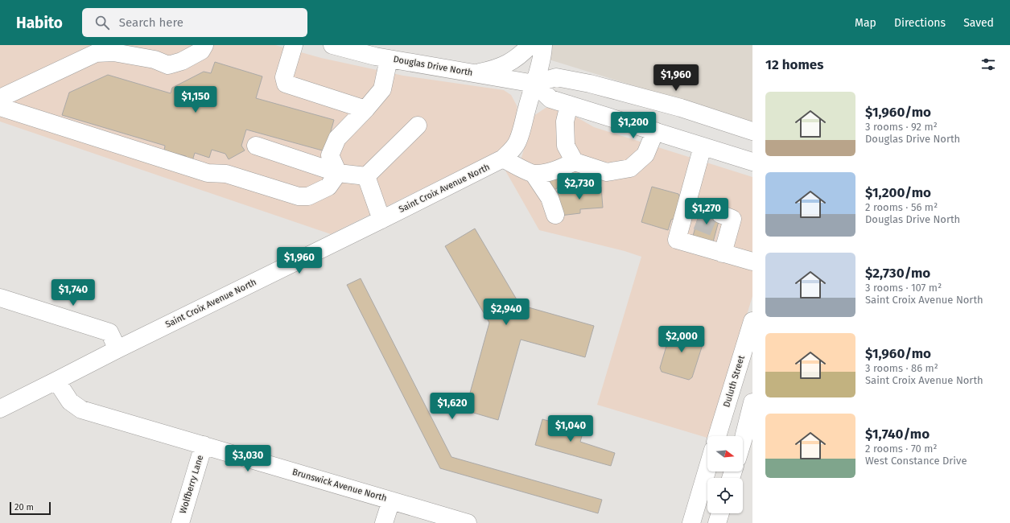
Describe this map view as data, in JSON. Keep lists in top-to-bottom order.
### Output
{
  "streets": {
    "street": [
      "Douglas Drive North",
      "Saint Croix Avenue North",
      "Duluth Street",
      "Wolfberry Lane",
      "Brunswick Avenue North"
    ]
  },
  "crossings": [
    ["Douglas Drive North", "Saint Croix Avenue North"],
    ["Saint Croix Avenue North", "Brunswick Avenue North"],
    ["Wolfberry Lane", "Brunswick Avenue North"]
  ],
  "scale_bar": "20 m",
  "north": "right",
  "page": {
    "header": "Habito",
    "search": "Search here",
    "nav": ["Map", "Directions", "Saved"],
    "heading": "12 homes",
    "price": [
      "$1,960",
      "$1,150",
      "$1,200",
      "$2,730",
      "$1,270",
      "$1,960",
      "$1,740",
      "$2,940",
      "$2,000",
      "$1,620",
      "$1,040",
      "$3,030"
    ],
    "list": [
      {
        "name": "$1,960/mo",
        "note": "3 rooms · 92 m² · Douglas Drive North"
      },
      {
        "name": "$1,200/mo",
        "note": "2 rooms · 56 m² · Douglas Drive North"
      },
      {
        "name": "$2,730/mo",
        "note": "3 rooms · 107 m² · Saint Croix Avenue North"
      },
      {
        "name": "$1,960/mo",
        "note": "3 rooms · 86 m² · Saint Croix Avenue North"
      },
      {
        "name": "$1,740/mo",
        "note": "2 rooms · 70 m² · West Constance Drive"
      }
    ],
    "scale": "20 m"
  }
}
